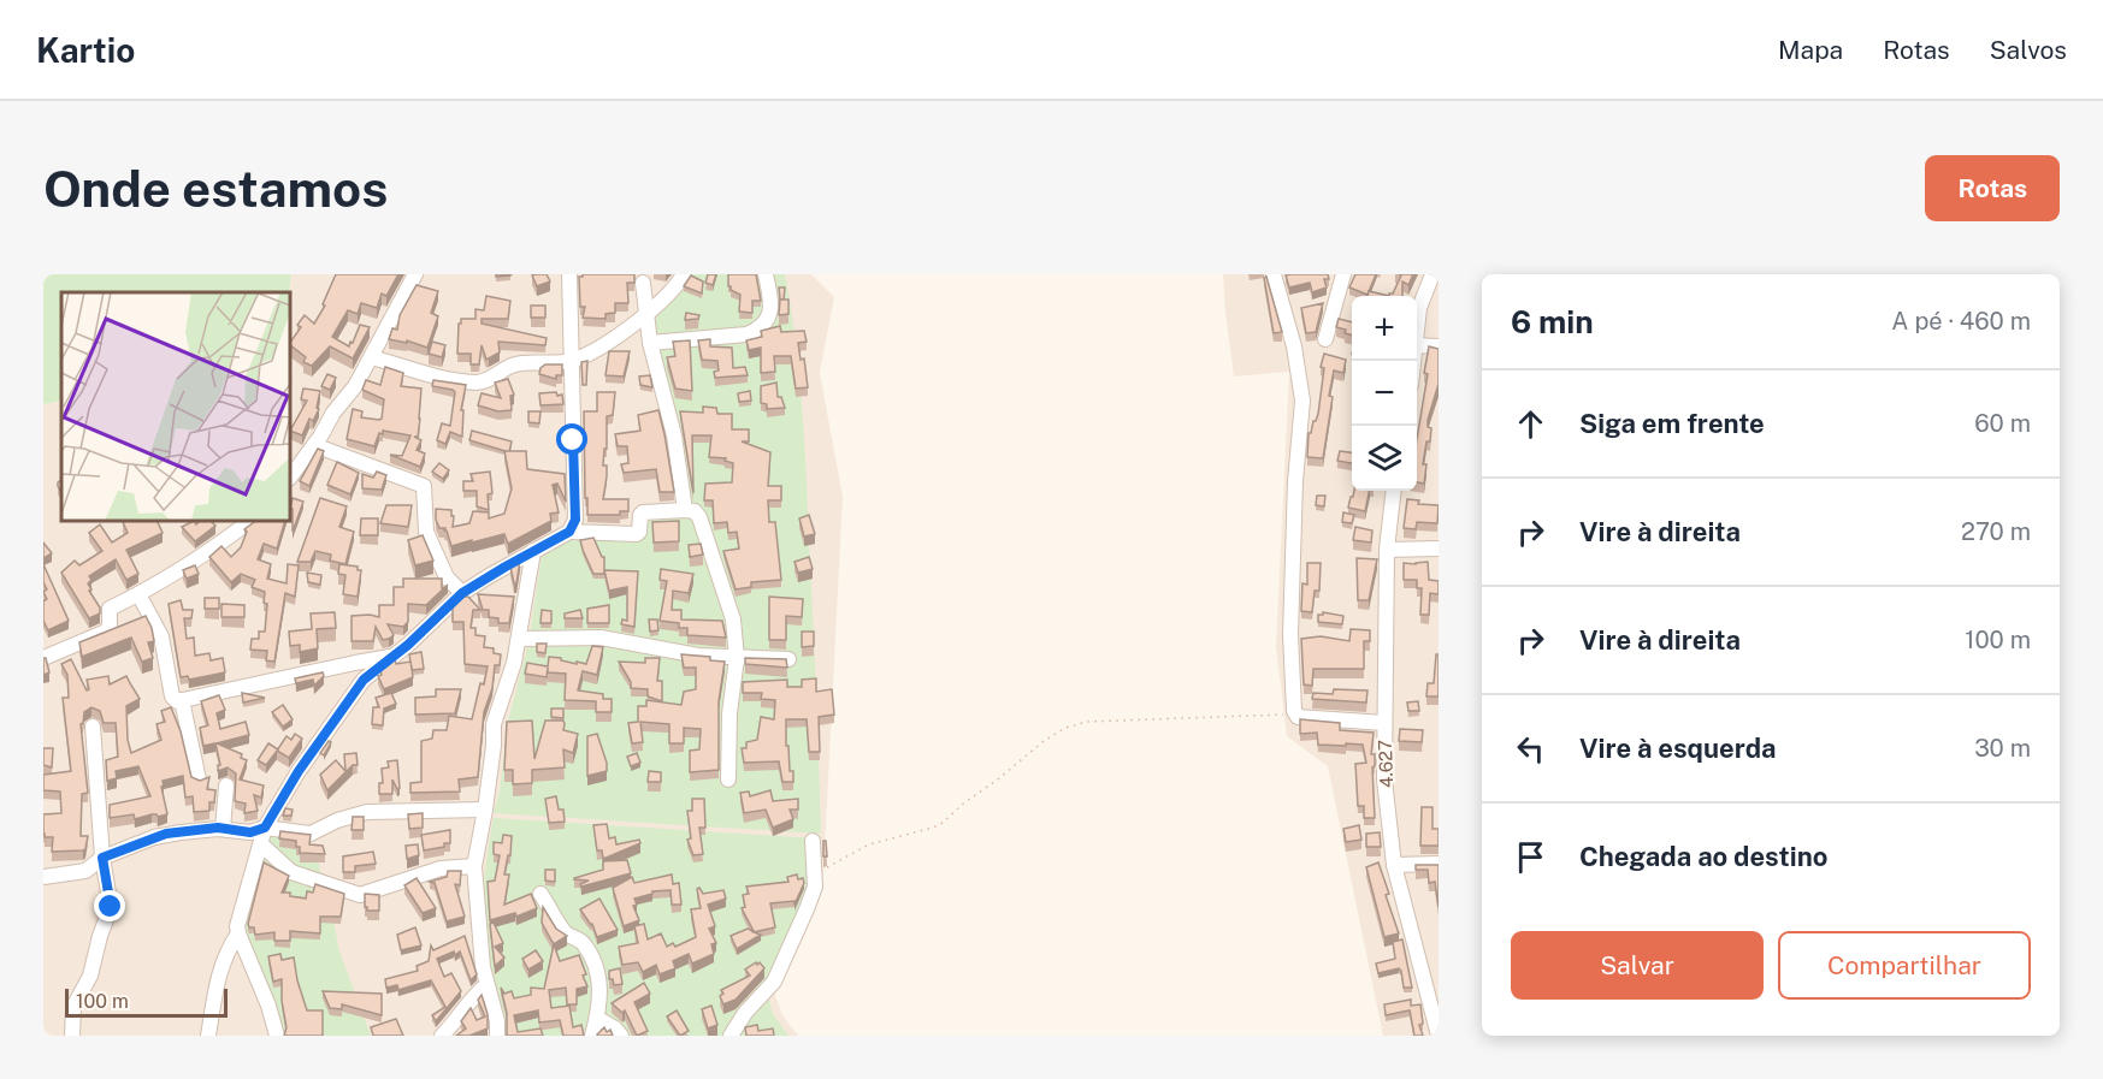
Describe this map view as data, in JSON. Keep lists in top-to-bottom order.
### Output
{
  "streets": {
    "street": ["4.627"]
  },
  "scale_bar": "100 m",
  "page": {
    "header": "Kartio",
    "nav": ["Mapa", "Rotas", "Salvos"],
    "buttons": [
      "Rotas",
      ["Salvar", "Compartilhar"]
    ],
    "title": "Onde estamos",
    "heading": ["6 min", "A pé · 460 m"],
    "map_buttons": ["+", "−"],
    "list": [
      ["Siga em frente", "60 m"],
      ["Vire à direita", "270 m"],
      ["Vire à direita", "100 m"],
      ["Vire à esquerda", "30 m"],
      "Chegada ao destino"
    ],
    "scale": "100 m"
  }
}
